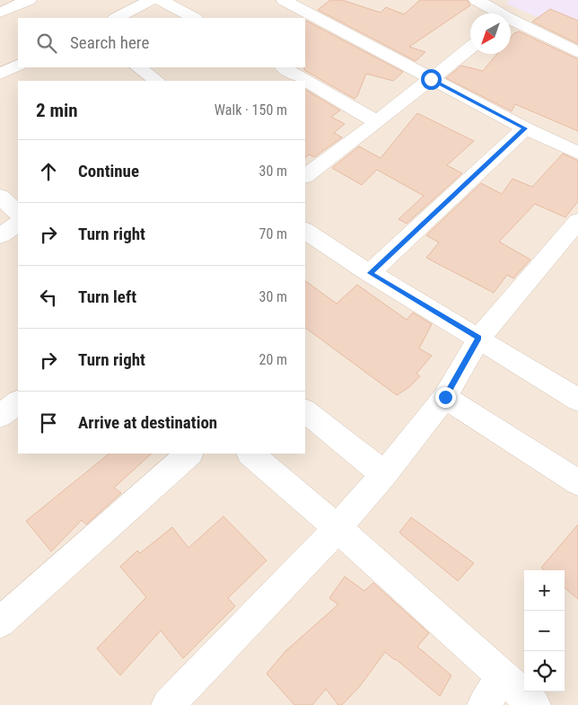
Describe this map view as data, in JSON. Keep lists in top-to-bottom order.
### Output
{
  "north": "bottom left",
  "page": {
    "search": "Search here",
    "heading": ["2 min", "Walk · 150 m"],
    "list": [
      ["Continue", "30 m"],
      ["Turn right", "70 m"],
      ["Turn left", "30 m"],
      ["Turn right", "20 m"],
      "Arrive at destination"
    ],
    "map_buttons": ["+", "−"]
  }
}
